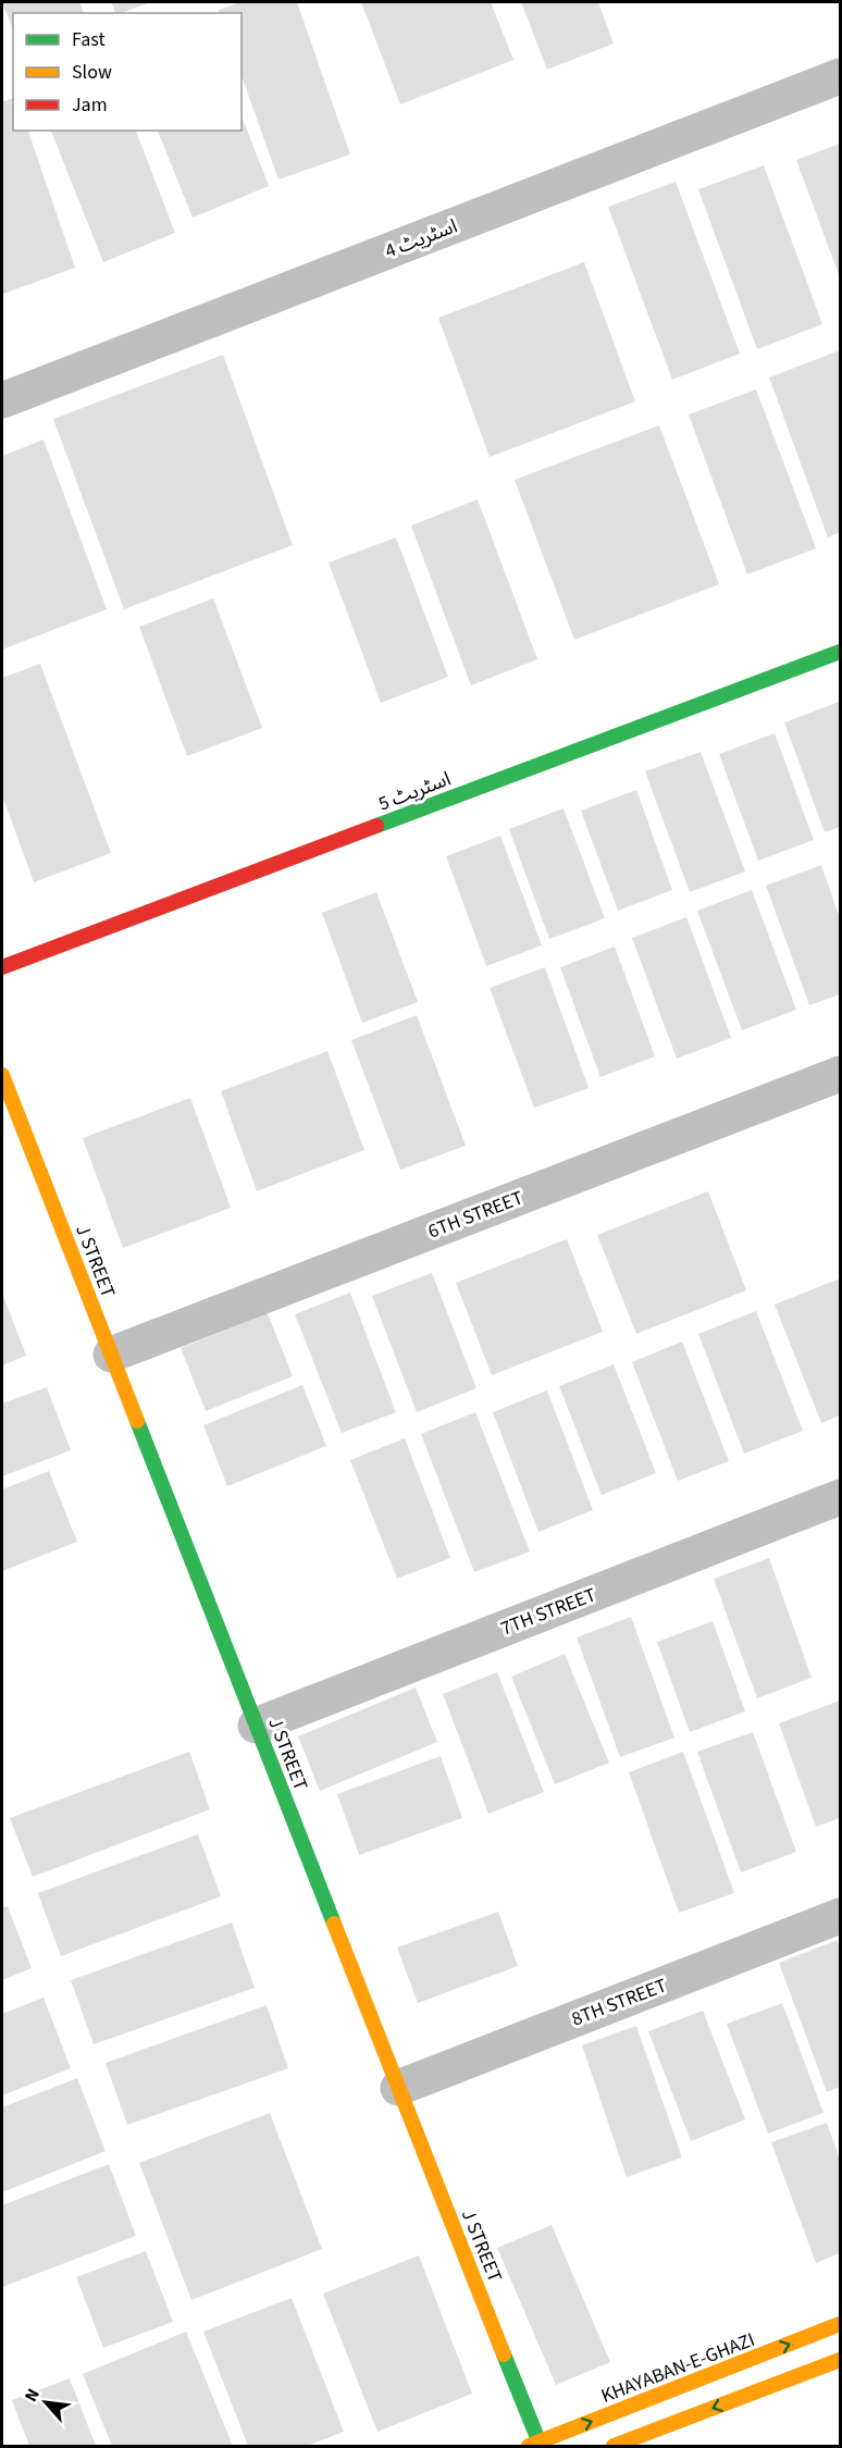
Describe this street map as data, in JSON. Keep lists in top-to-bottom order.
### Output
{
  "streets": {
    "street": [
      "اسٹریٹ 4",
      "اسٹریٹ 5",
      "6TH STREET",
      "J STREET",
      "7TH STREET",
      "8TH STREET",
      "KHAYABAN-E-GHAZI"
    ]
  },
  "crossings": [
    ["6TH STREET", "J STREET"],
    ["J STREET", "7TH STREET"],
    ["J STREET", "8TH STREET"],
    ["J STREET", "KHAYABAN-E-GHAZI"]
  ],
  "legend": ["Fast", "Slow", "Jam"],
  "north": "top left"
}
